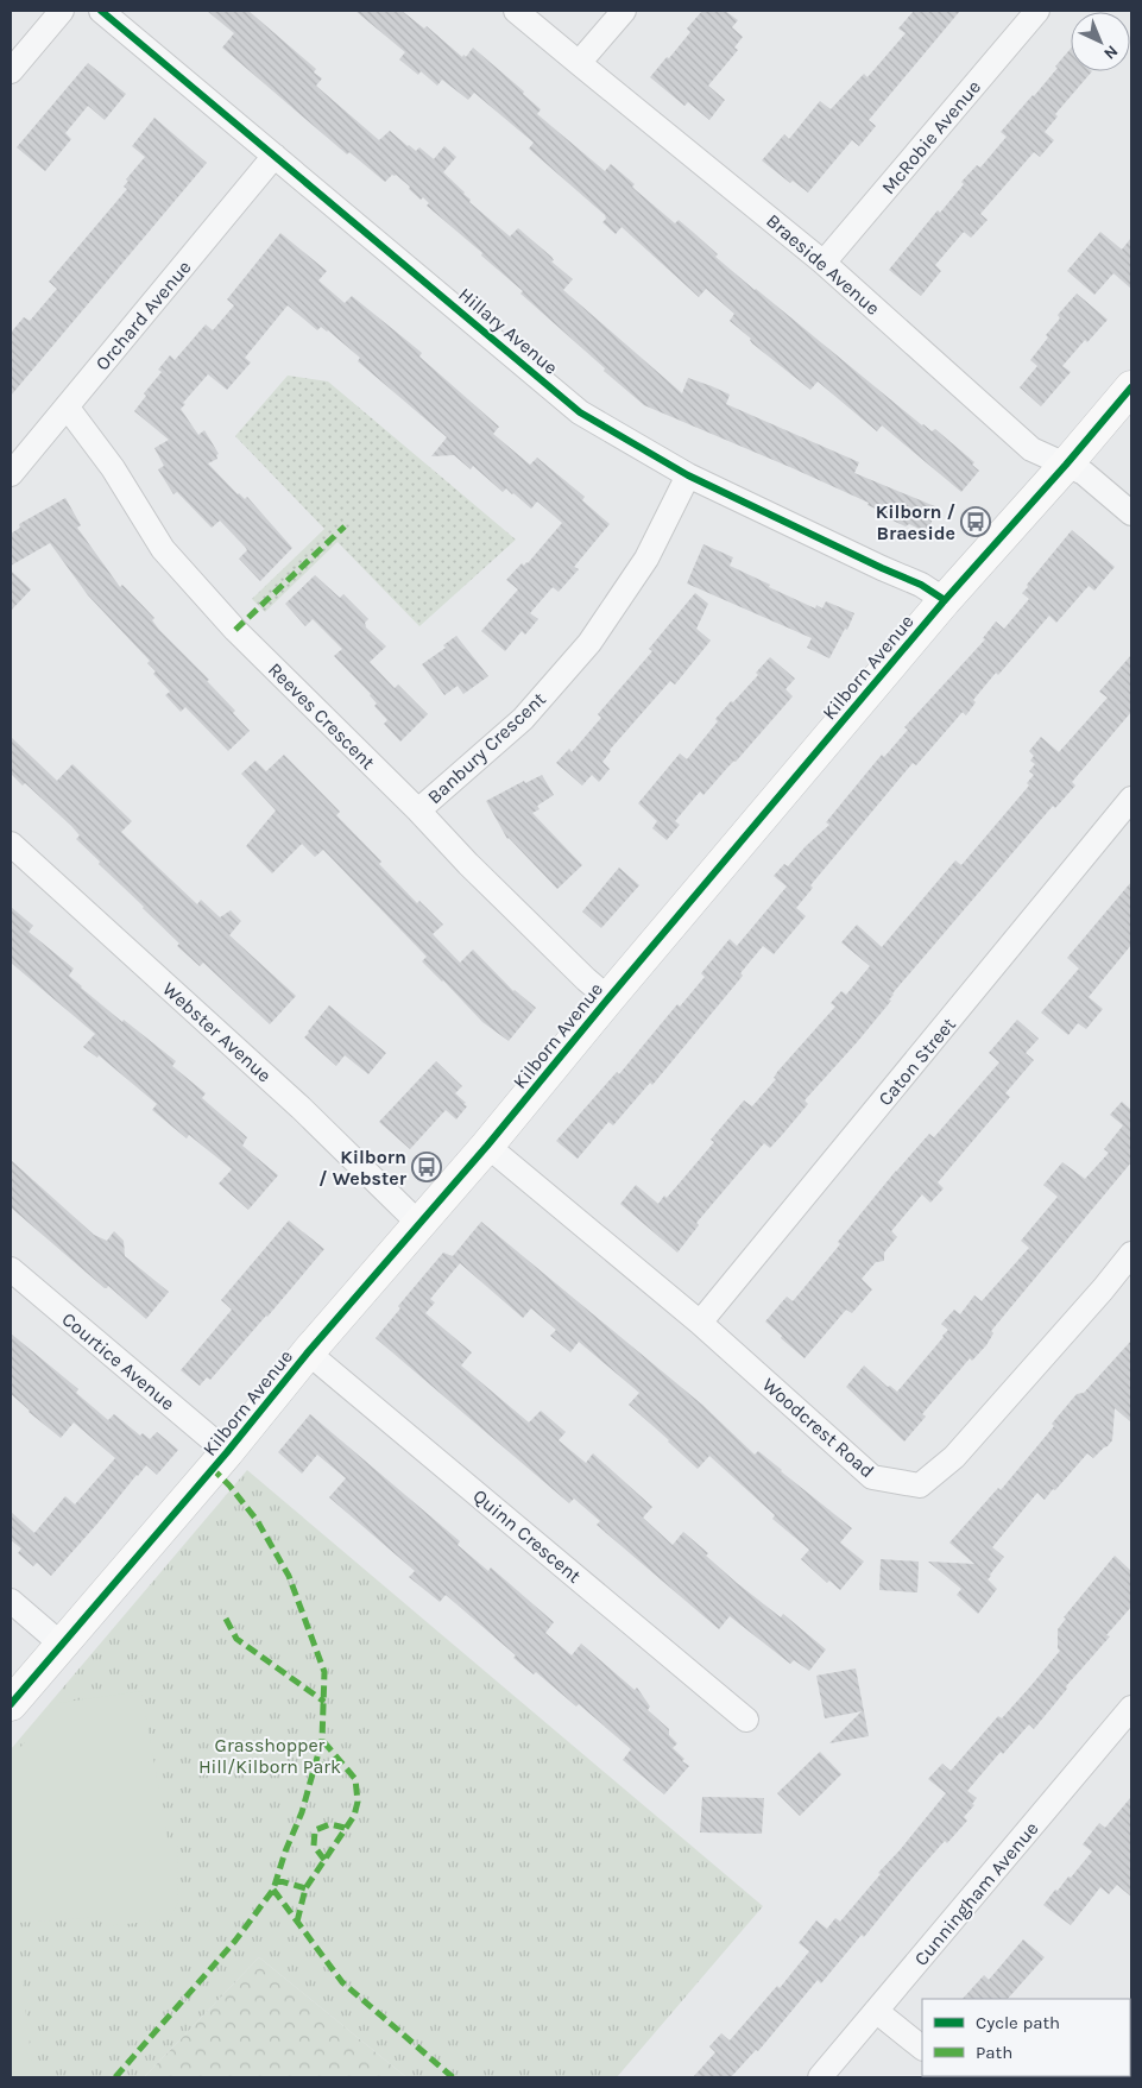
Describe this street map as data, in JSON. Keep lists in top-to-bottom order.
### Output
{
  "streets": {
    "street": [
      "McRobie Avenue",
      "Braeside Avenue",
      "Orchard Avenue",
      "Hillary Avenue",
      "Kilborn Avenue",
      "Reeves Crescent",
      "Banbury Crescent",
      "Webster Avenue",
      "Caton Street",
      "Courtice Avenue",
      "Woodcrest Road",
      "Quinn Crescent",
      "Cunningham Avenue"
    ]
  },
  "crossings": [
    ["McRobie Avenue", "Braeside Avenue"],
    ["Braeside Avenue", "Kilborn Avenue"],
    ["Orchard Avenue", "Hillary Avenue"],
    ["Orchard Avenue", "Reeves Crescent"],
    ["Hillary Avenue", "Kilborn Avenue"],
    ["Hillary Avenue", "Banbury Crescent"],
    ["Kilborn Avenue", "Reeves Crescent"],
    ["Kilborn Avenue", "Webster Avenue"],
    ["Kilborn Avenue", "Courtice Avenue"],
    ["Kilborn Avenue", "Woodcrest Road"],
    ["Kilborn Avenue", "Quinn Crescent"],
    ["Reeves Crescent", "Banbury Crescent"],
    ["Caton Street", "Woodcrest Road"]
  ],
  "parks": ["Grasshopper Hill/Kilborn Park"],
  "places": {
    "bus stop": ["Kilborn / Braeside", "Kilborn / Webster"]
  },
  "legend": ["Cycle path", "Path"],
  "north": "bottom right"
}
